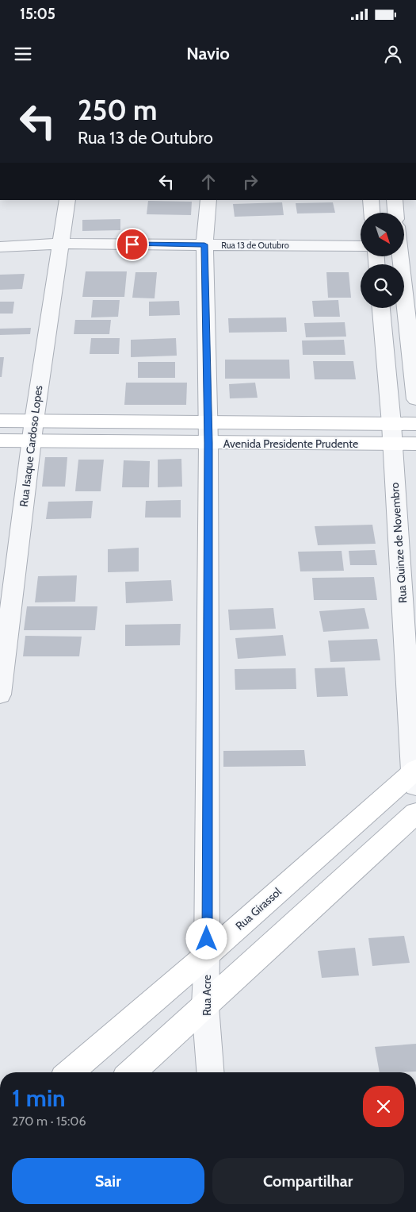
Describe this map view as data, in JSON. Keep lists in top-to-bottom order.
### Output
{
  "streets": {
    "street": [
      "Rua 13 de Outubro",
      "Avenida Presidente Prudente",
      "Rua Isaque Cardoso Lopes",
      "Rua Quinze de Novembro",
      "Rua Girassol",
      "Rua Acre"
    ]
  },
  "crossings": [
    ["Rua 13 de Outubro", "Rua Isaque Cardoso Lopes"],
    ["Rua 13 de Outubro", "Rua Acre"],
    ["Avenida Presidente Prudente", "Rua Isaque Cardoso Lopes"],
    ["Avenida Presidente Prudente", "Rua Quinze de Novembro"],
    ["Avenida Presidente Prudente", "Rua Acre"],
    ["Rua Quinze de Novembro", "Rua Girassol"],
    ["Rua Girassol", "Rua Acre"]
  ],
  "north": "bottom right",
  "page": {
    "status": "15:05",
    "header": "Navio",
    "turn": ["250 m", "Rua 13 de Outubro"],
    "heading": ["1 min", "270 m · 15:06"],
    "buttons": ["Sair", "Compartilhar"]
  }
}
